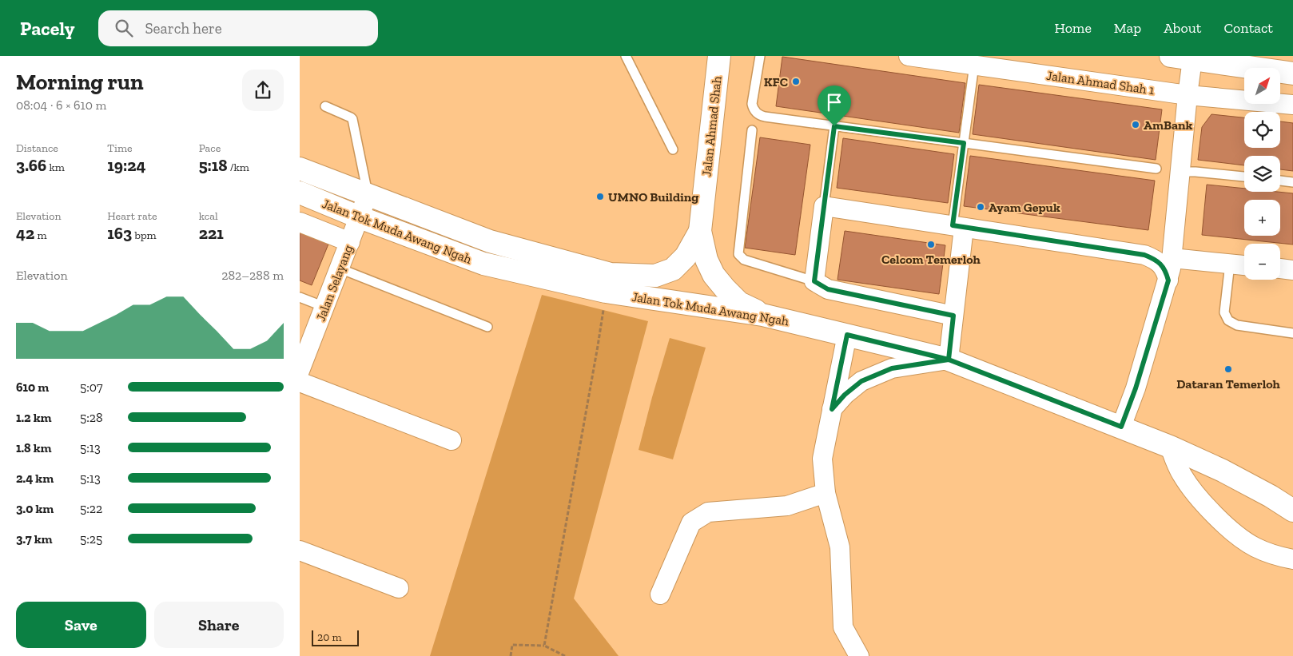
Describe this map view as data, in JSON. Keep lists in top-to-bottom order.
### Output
{
  "streets": {
    "main road": ["Jalan Ahmad Shah", "Jalan Tok Muda Awang Ngah"],
    "street": ["Jalan Ahmad Shah 1", "Jalan Selayang"]
  },
  "crossings": [
    ["Jalan Ahmad Shah", "Jalan Tok Muda Awang Ngah"],
    ["Jalan Tok Muda Awang Ngah", "Jalan Selayang"]
  ],
  "places": [
    "KFC",
    "AmBank",
    "UMNO Building",
    "Ayam Gepuk",
    "Celcom Temerloh",
    "Dataran Temerloh"
  ],
  "scale_bar": "20 m",
  "north": "top right",
  "page": {
    "header": "Pacely",
    "search": "Search here",
    "nav": [
      "Home",
      "Map",
      "About",
      "Contact"
    ],
    "heading": ["Morning run", "08:04 · 6 × 610 m"],
    "map_buttons": ["+", "−"],
    "stats": [
      ["Distance", "3.66 km"],
      ["Time", "19:24"],
      ["Pace", "5:18 /km"],
      ["Elevation", "42 m"],
      ["Heart rate", "163 bpm"],
      ["kcal", "221"]
    ],
    "chart": ["Elevation", "282–288 m"],
    "list": [
      {
        "name": "610 m",
        "note": "5:07"
      },
      {
        "name": "1.2 km",
        "note": "5:28"
      },
      {
        "name": "1.8 km",
        "note": "5:13"
      },
      {
        "name": "2.4 km",
        "note": "5:13"
      },
      {
        "name": "3.0 km",
        "note": "5:22"
      },
      {
        "name": "3.7 km",
        "note": "5:25"
      }
    ],
    "buttons": ["Save", "Share"],
    "scale": "20 m"
  }
}
